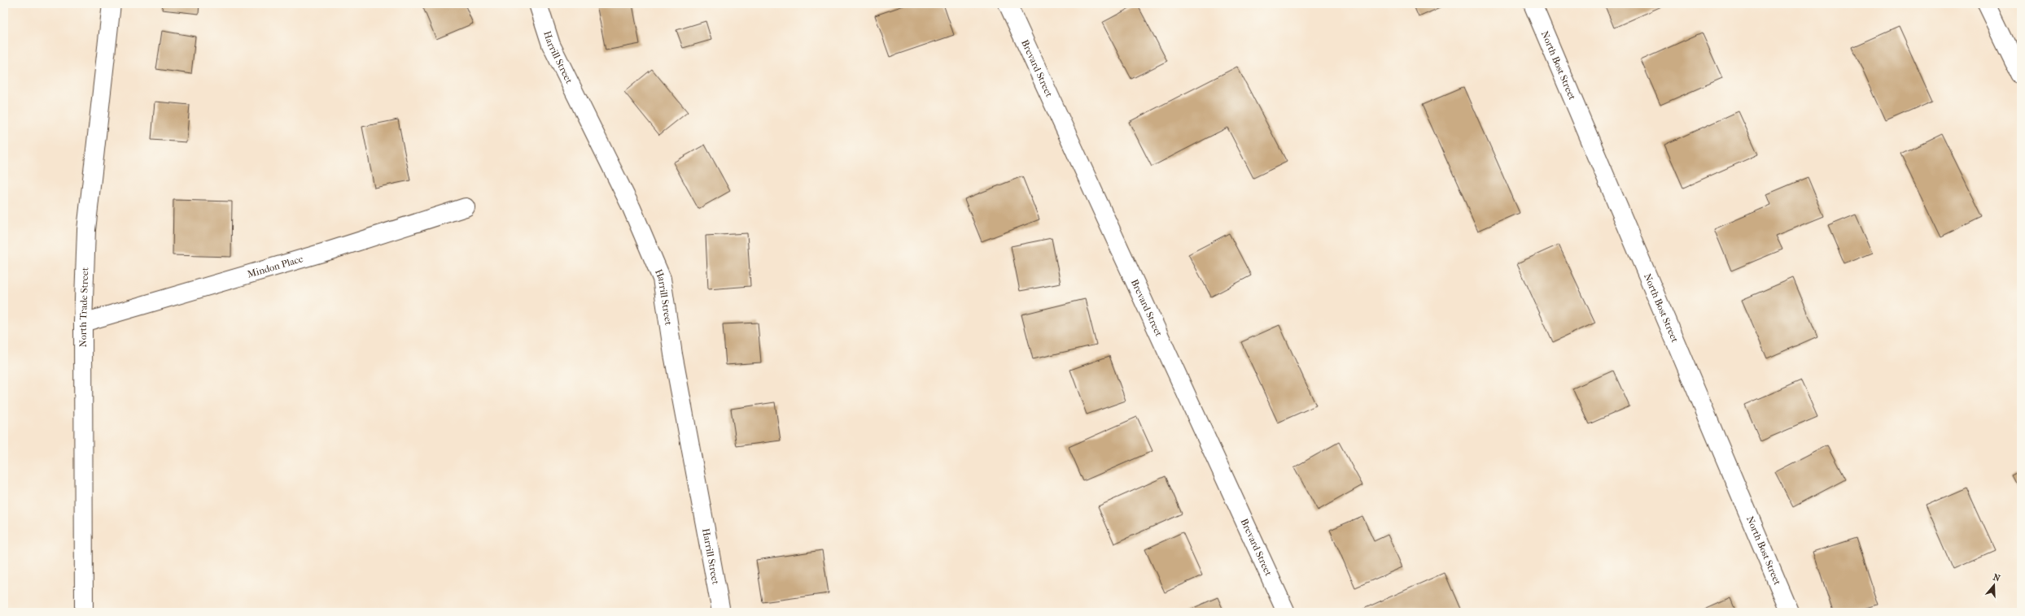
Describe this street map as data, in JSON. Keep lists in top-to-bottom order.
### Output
{
  "streets": {
    "street": [
      "Harrill Street",
      "North Bost Street",
      "Brevard Street",
      "Mindon Place",
      "North Trade Street"
    ]
  },
  "crossings": [
    ["Mindon Place", "North Trade Street"]
  ],
  "north": "top"
}
